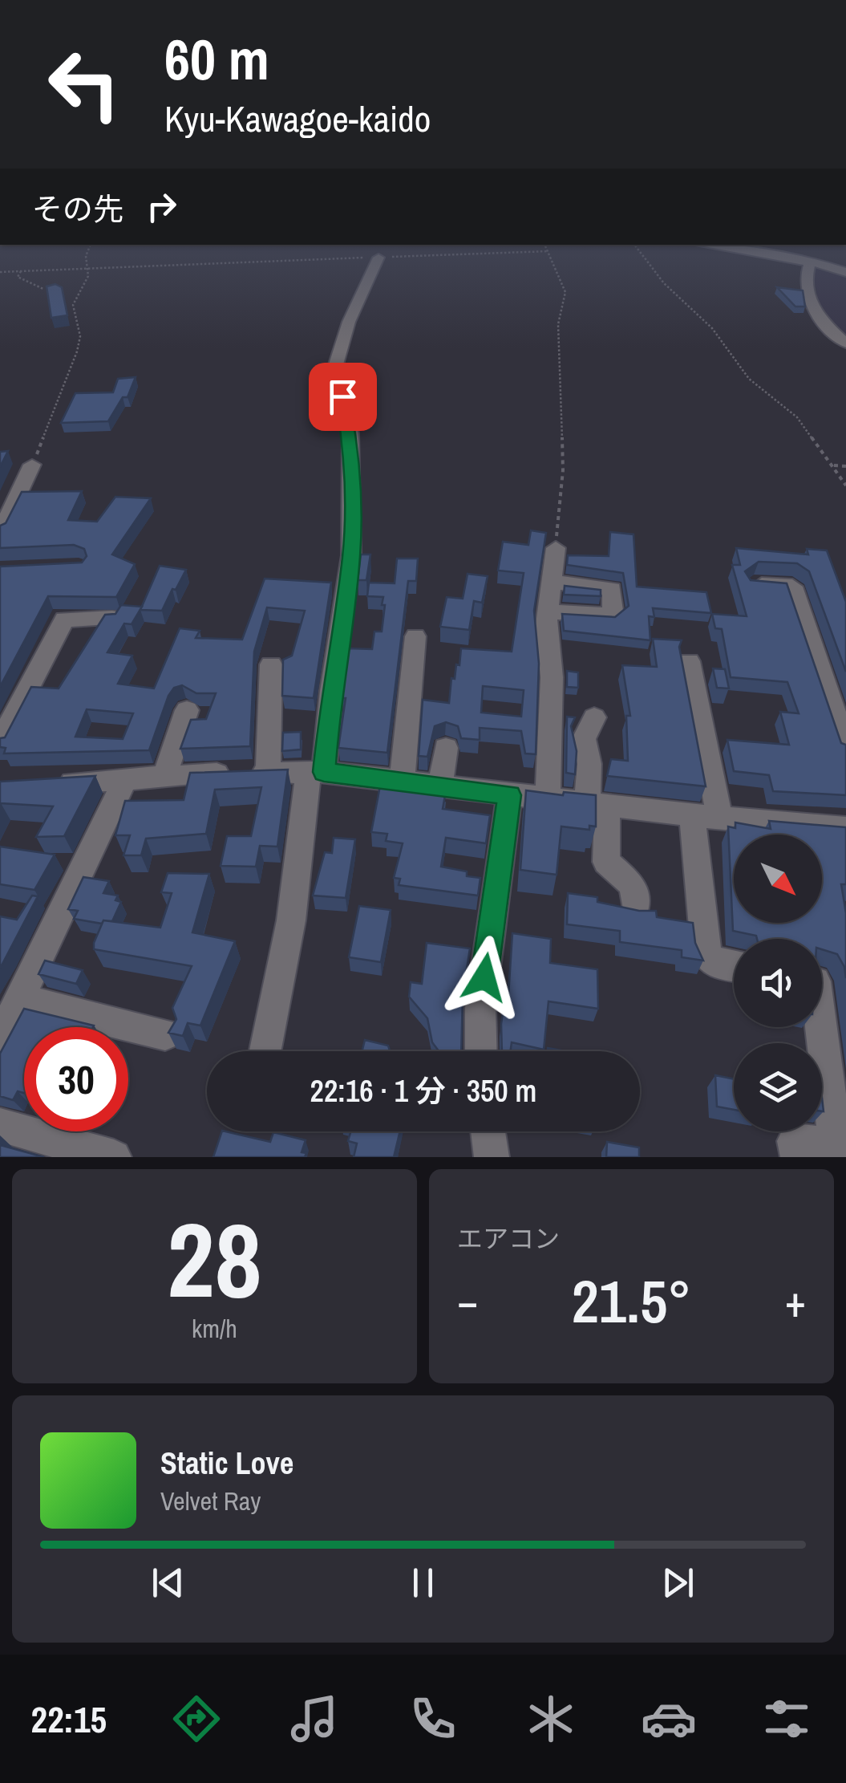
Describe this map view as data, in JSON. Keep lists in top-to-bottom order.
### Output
{
  "north": "bottom right",
  "page": {
    "turn": ["60 m", "Kyu-Kawagoe-kaido"],
    "then": "その先",
    "limit": "30",
    "trip": "22:16 · 1 分 · 350 m",
    "tile": [
      ["28", "km/h"],
      "エアコン"
    ],
    "heat": ["−", "21.5°", "+"],
    "song": ["Static Love", "Velvet Ray"],
    "tabs": "22:15"
  }
}
